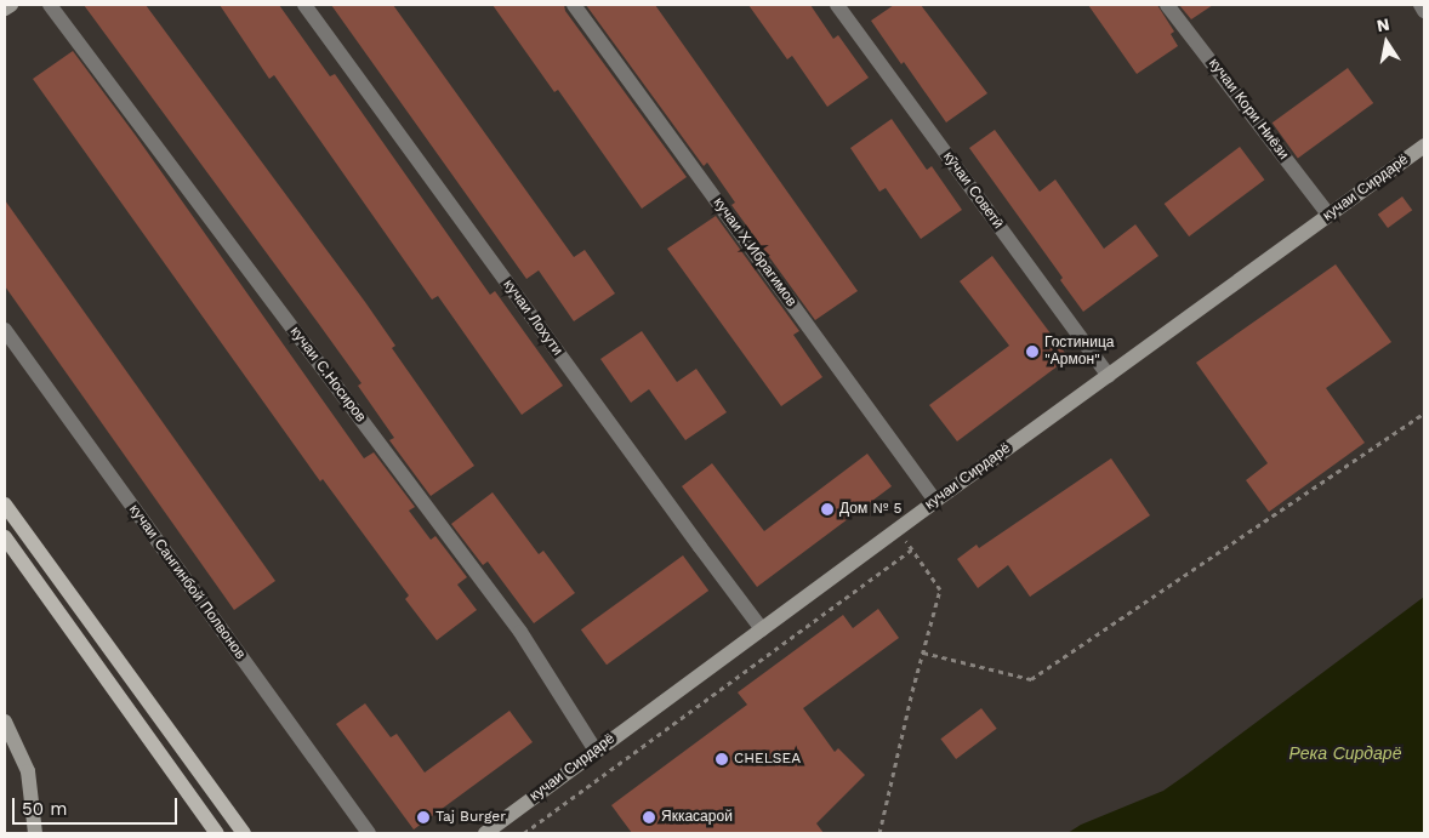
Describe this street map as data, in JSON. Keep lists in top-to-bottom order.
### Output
{
  "streets": {
    "main road": ["кучаи Сирдарё"],
    "street": [
      "кучаи Кори Ниёзи",
      "кӯчаи Советӣ",
      "кучаи Х.Ибрагимов",
      "кучаи Лохути",
      "кучаи С.Носиров",
      "кучаи Сангинбой Полвонов"
    ]
  },
  "crossings": [
    ["кучаи Кори Ниёзи", "кучаи Сирдарё"],
    ["кучаи Сирдарё", "кӯчаи Советӣ"],
    ["кучаи Сирдарё", "кучаи Х.Ибрагимов"],
    ["кучаи Сирдарё", "кучаи Лохути"],
    ["кучаи Сирдарё", "кучаи С.Носиров"]
  ],
  "water": ["Река Сирдарё"],
  "places": [
    "Гостиница \"Армон\"",
    "Дом № 5",
    "CHELSEA",
    "Taj Burger",
    "Яккасарой"
  ],
  "scale_bar": "50 m",
  "north": "top"
}
